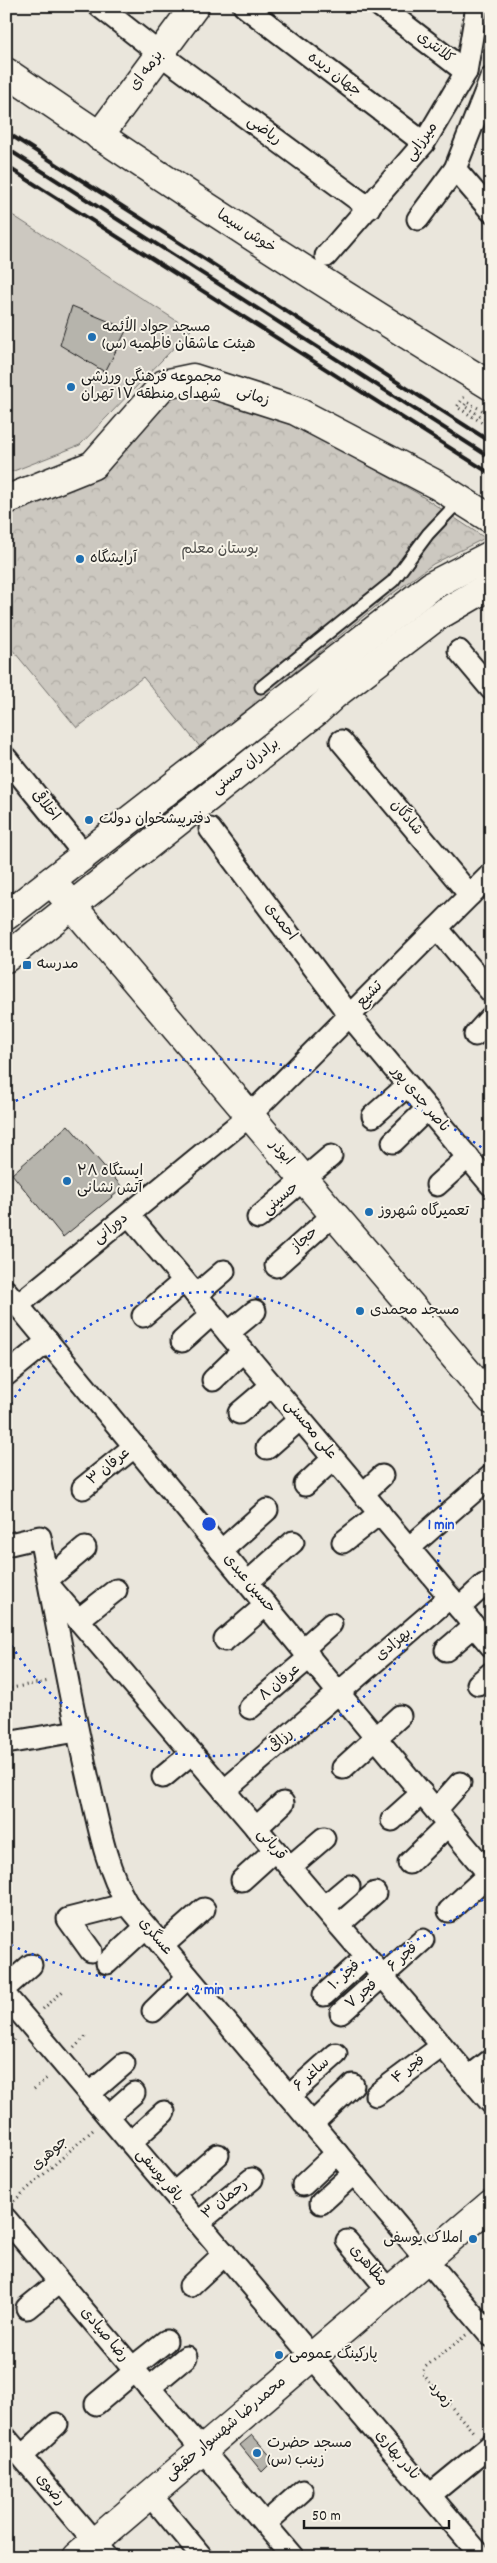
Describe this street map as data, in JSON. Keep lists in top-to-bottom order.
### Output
{
  "streets": {
    "main road": [
      "بزمه ای",
      "خوش سیما",
      "زمانی",
      "برادران حسنی",
      "ابوذر",
      "محمدرضا شهسوار حقیقی"
    ],
    "street": [
      "کلانتری",
      "جهان دیده",
      "ریاضی",
      "میرزایی",
      "اخلاقی",
      "شادگان",
      "احمدی",
      "تشیع",
      "ناصر جدی پور",
      "حسینی",
      "دورانی",
      "حجاز",
      "علی محسنی",
      "عرفان ۳",
      "حسین عبدی",
      "بهزادی",
      "عرفان ۸",
      "رزاقی",
      "قربانی",
      "عسگری",
      "فجر ۶",
      "فجر ۱۰",
      "فجر ۷",
      "فجر ۴",
      "ساغر ۶",
      "باقر یوسفی",
      "رحمان ۳",
      "مظاهری",
      "رضا صیادی",
      "نادر بهاری",
      "رضوی"
    ],
    "path": ["جوهری", "زمرد"]
  },
  "crossings": [
    ["کلانتری", "میرزایی"],
    ["بزمه ای", "ریاضی"],
    ["بزمه ای", "خوش سیما"],
    ["جهان دیده", "میرزایی"],
    ["ریاضی", "میرزایی"],
    ["برادران حسنی", "اخلاقی"],
    ["برادران حسنی", "ابوذر"],
    ["شادگان", "تشیع"],
    ["احمدی", "تشیع"],
    ["احمدی", "ناصر جدی پور"],
    ["تشیع", "ناصر جدی پور"],
    ["تشیع", "ابوذر"],
    ["تشیع", "دورانی"],
    ["ابوذر", "حسینی"],
    ["ابوذر", "دورانی"],
    ["ابوذر", "حجاز"],
    ["دورانی", "علی محسنی"],
    ["دورانی", "حسین عبدی"],
    ["علی محسنی", "بهزادی"],
    ["عرفان ۳", "حسین عبدی"],
    ["حسین عبدی", "بهزادی"],
    ["حسین عبدی", "عرفان ۸"],
    ["حسین عبدی", "رزاقی"],
    ["بهزادی", "رزاقی"],
    ["رزاقی", "قربانی"],
    ["قربانی", "عسگری"],
    ["قربانی", "فجر ۶"],
    ["قربانی", "فجر ۱۰"],
    ["قربانی", "فجر ۷"],
    ["قربانی", "فجر ۴"],
    ["عسگری", "ساغر ۶"],
    ["عسگری", "زمرد"],
    ["عسگری", "محمدرضا شهسوار حقیقی"],
    ["فجر ۶", "فجر ۷"],
    ["جوهری", "باقر یوسفی"],
    ["جوهری", "رضا صیادی"],
    ["باقر یوسفی", "رحمان ۳"],
    ["باقر یوسفی", "محمدرضا شهسوار حقیقی"],
    ["باقر یوسفی", "نادر بهاری"],
    ["مظاهری", "محمدرضا شهسوار حقیقی"],
    ["رضا صیادی", "محمدرضا شهسوار حقیقی"],
    ["محمدرضا شهسوار حقیقی", "نادر بهاری"],
    ["محمدرضا شهسوار حقیقی", "رضوی"]
  ],
  "parks": ["بوستان معلم"],
  "places": {
    "other": [
      "مسجد جواد الاُئمه هیئت عاشقان فاطمیه (س)",
      "مجموعه فرهنگی ورزشی شهدای منطقه ۱۷ تهران",
      "آرایشگاه",
      "دفترپیشخوان دولت",
      "ایستگاه ۲۸ آتش نشانی",
      "تعمیرگاه شهروز",
      "مسجد محمدی",
      "املاک یوسفی",
      "پارکینگ عمومی",
      "مسجد حضرت زینب (س)"
    ],
    "transit": ["مدرسه"]
  },
  "scale_bar": "50 m",
  "rings": ["1 min", "2 min"]
}
